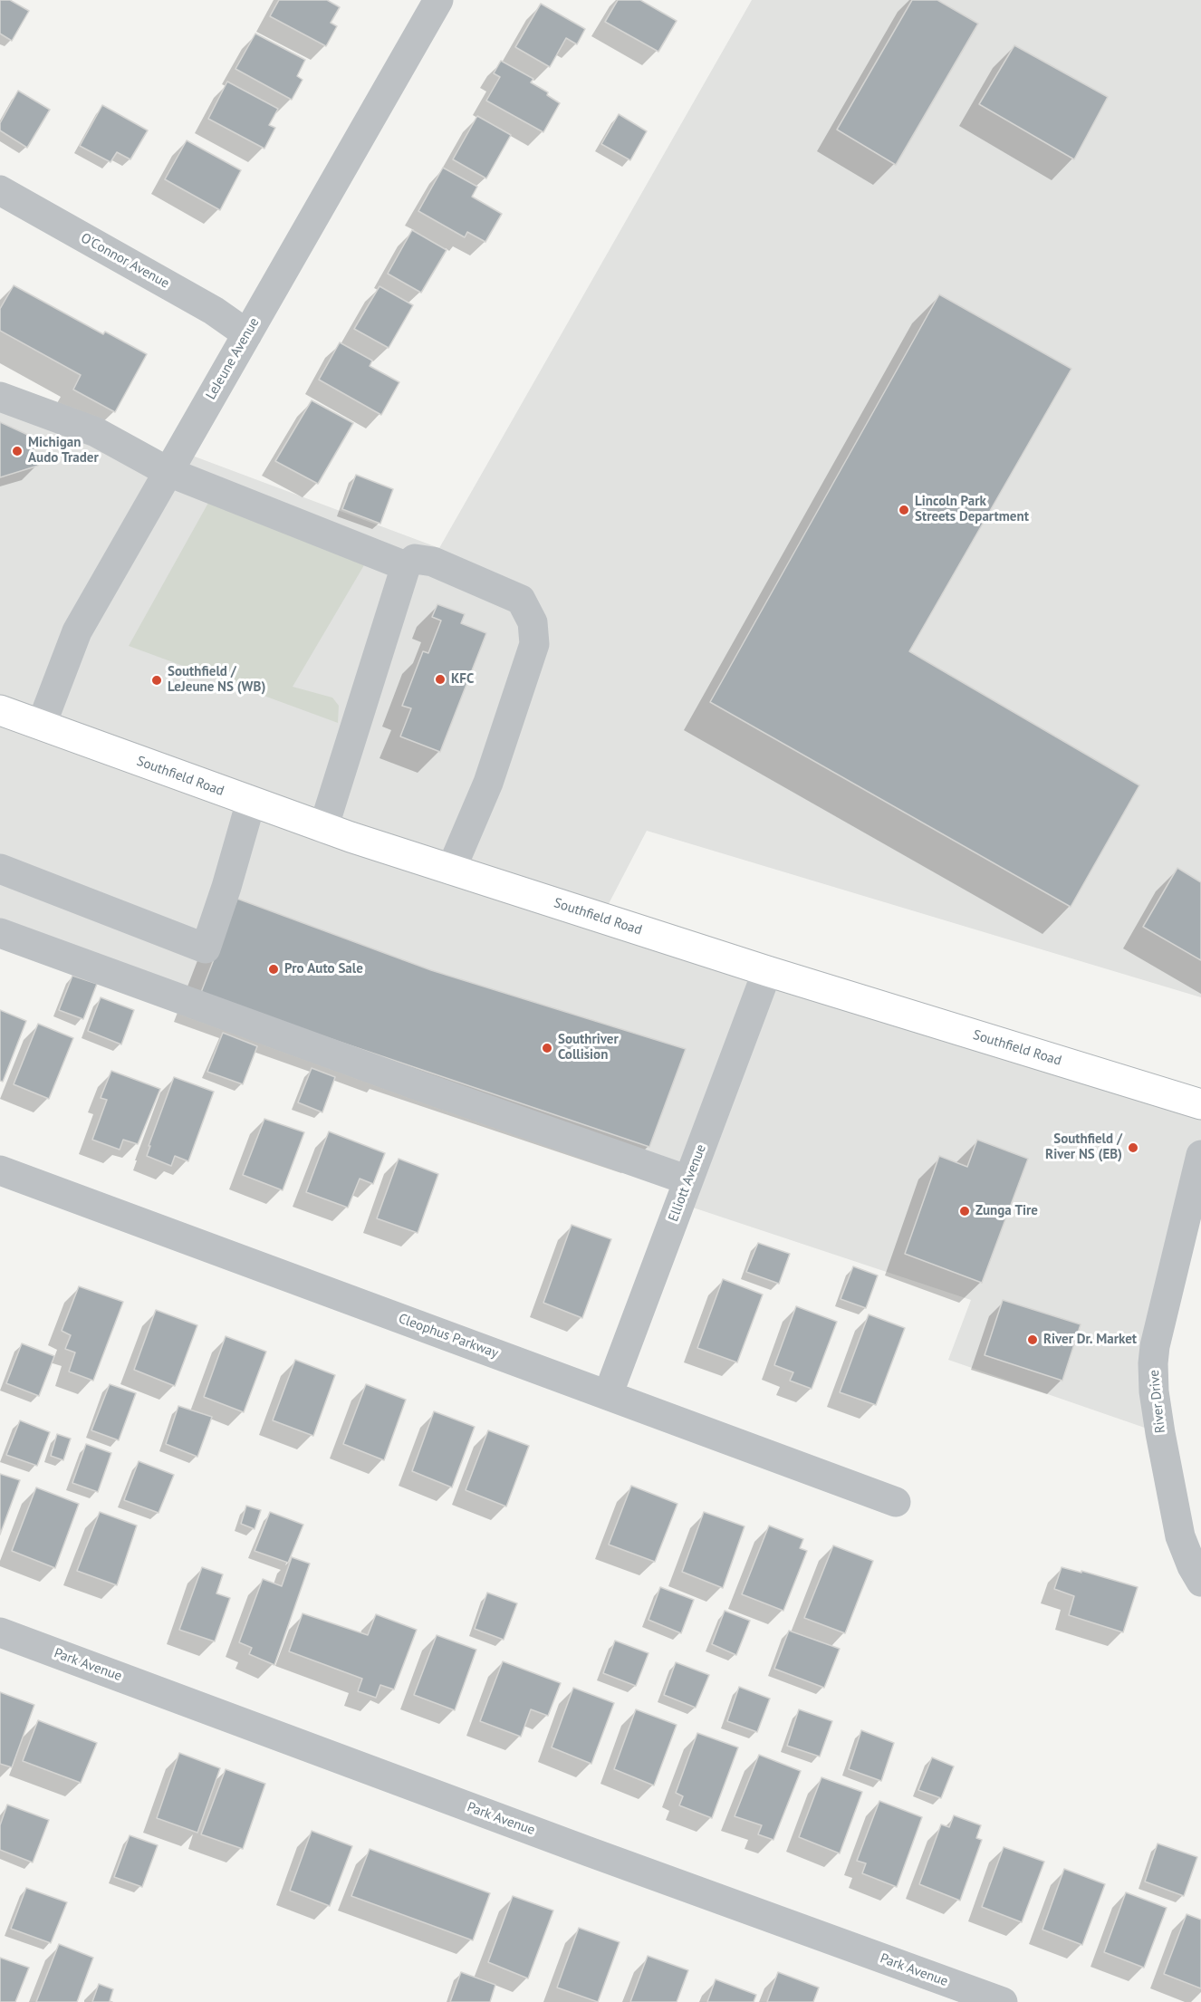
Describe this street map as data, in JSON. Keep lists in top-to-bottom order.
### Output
{
  "streets": {
    "main road": ["Southfield Road"],
    "street": [
      "O'Connor Avenue",
      "LeJeune Avenue",
      "Elliott Avenue",
      "Cleophus Parkway",
      "River Drive",
      "Park Avenue"
    ]
  },
  "crossings": [
    ["O'Connor Avenue", "LeJeune Avenue"],
    ["LeJeune Avenue", "Southfield Road"],
    ["Southfield Road", "Elliott Avenue"],
    ["Elliott Avenue", "Cleophus Parkway"]
  ],
  "places": [
    "Michigan Audo Trader",
    "Lincoln Park Streets Department",
    "KFC",
    "Southfield / LeJeune NS (WB)",
    "Pro Auto Sale",
    "Southriver Collision",
    "Southfield / River NS (EB)",
    "Zunga Tire",
    "River Dr. Market"
  ]
}
